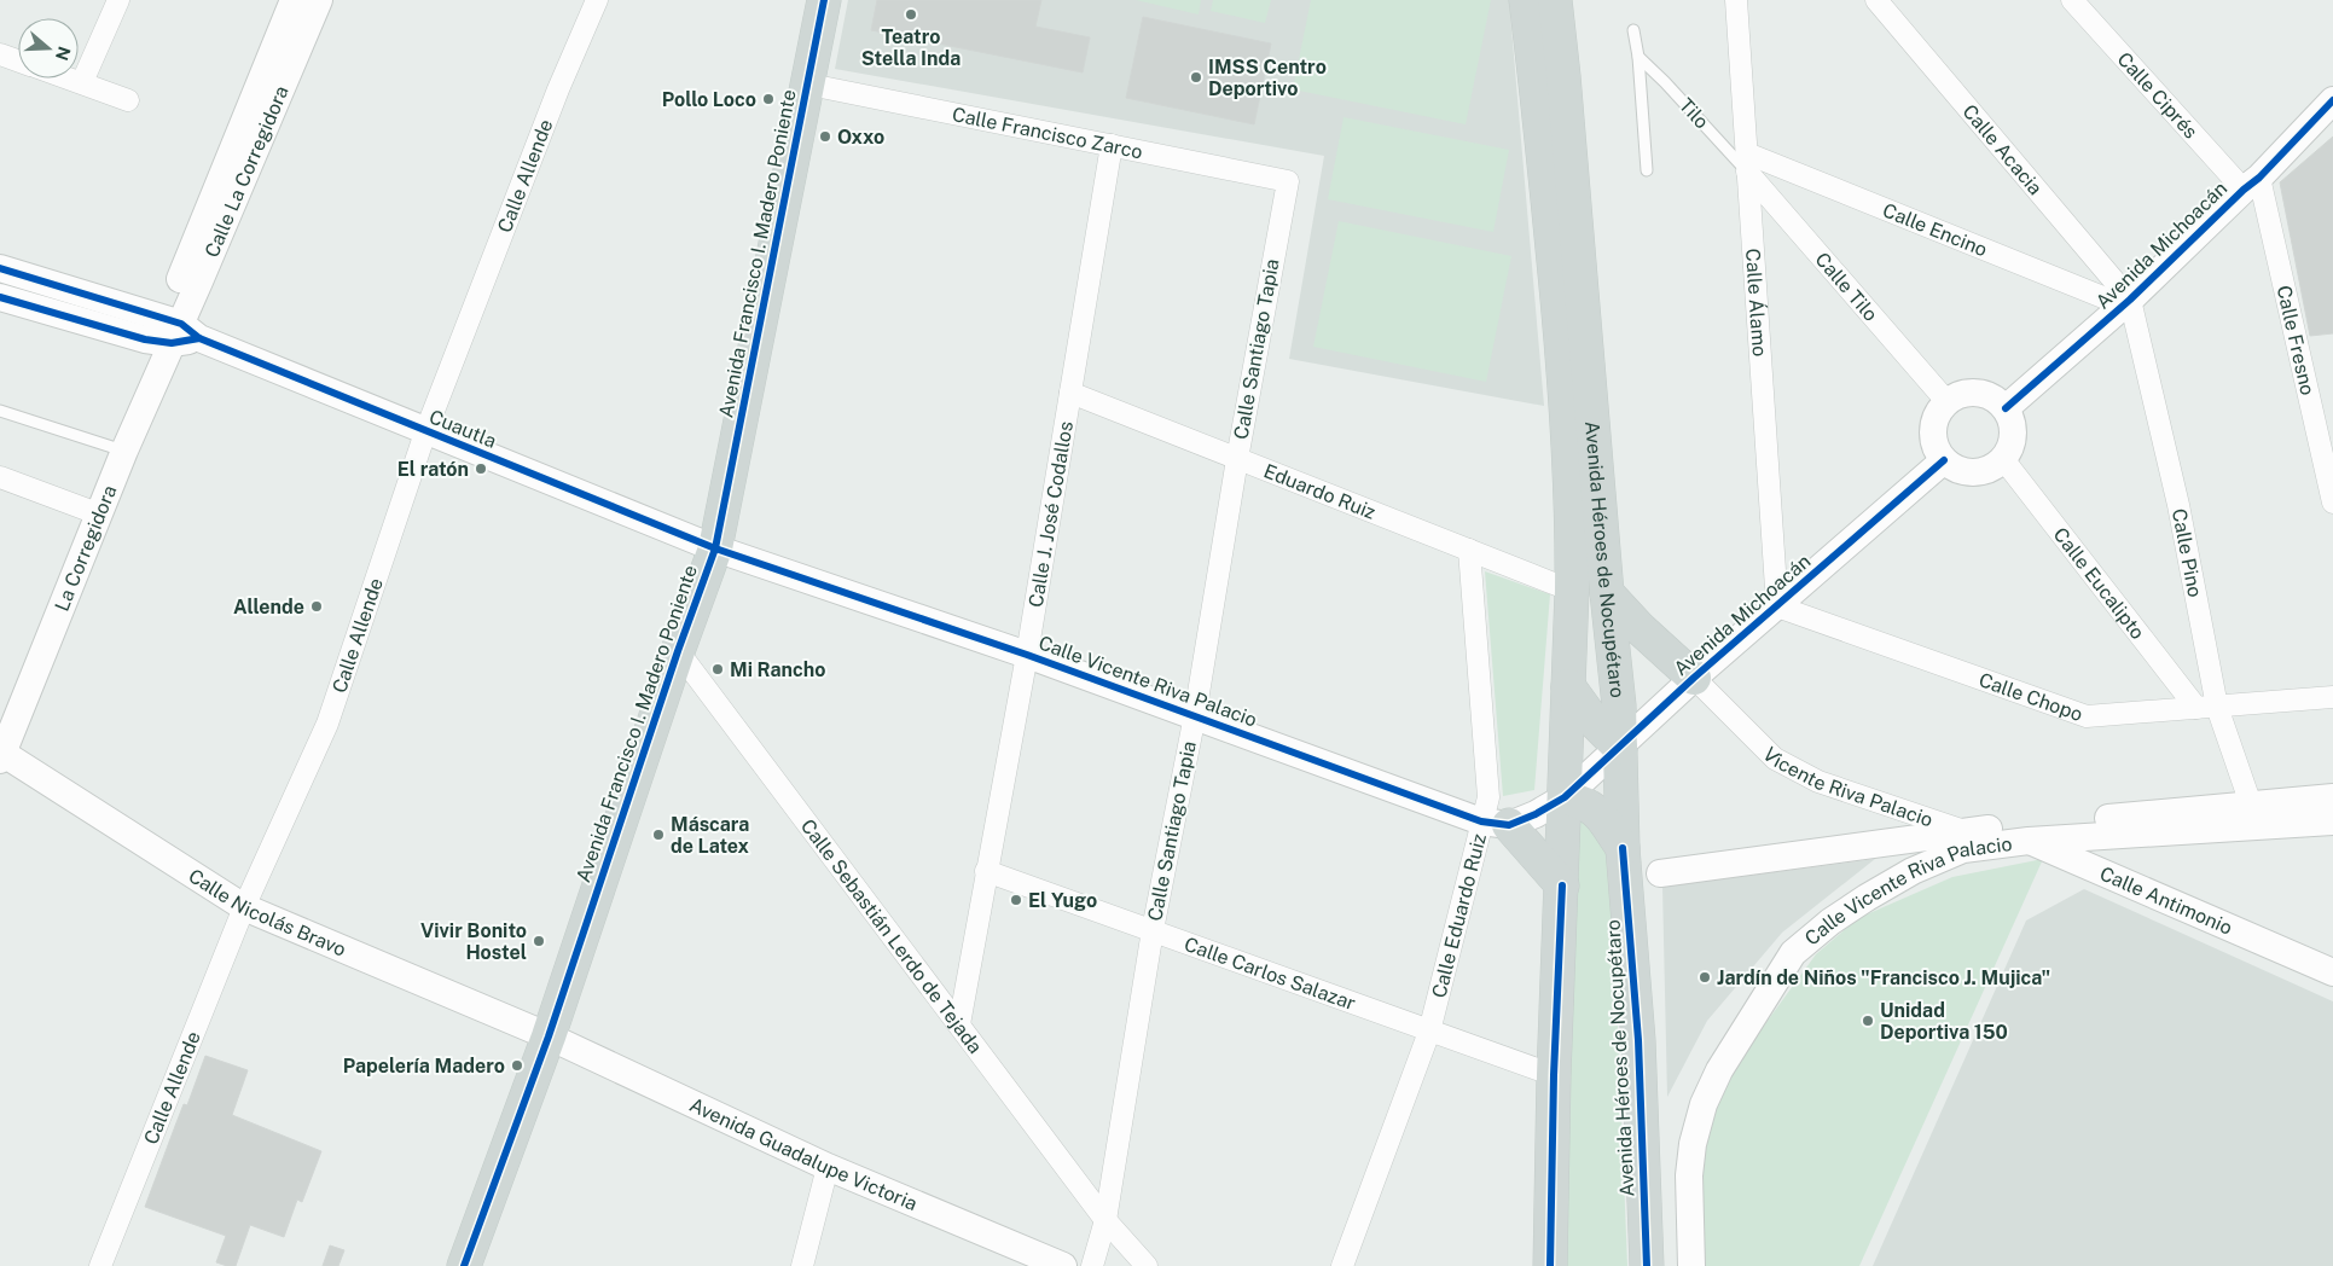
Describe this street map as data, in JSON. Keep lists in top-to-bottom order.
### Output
{
  "streets": {
    "main road": ["Avenida Francisco I. Madero Poniente", "Avenida Héroes de Nocupétaro"],
    "street": [
      "Calle Ciprés",
      "Calle Francisco Zarco",
      "Calle Acacia",
      "Calle La Corregidora",
      "Calle Allende",
      "Calle Encino",
      "Avenida Michoacán",
      "Calle Tilo",
      "Calle Álamo",
      "Calle Fresno",
      "Calle Santiago Tapia",
      "Cuautla",
      "Eduardo Ruiz",
      "Calle J. José Codallos",
      "La Corregidora",
      "Calle Pino",
      "Calle Eucalipto",
      "Calle Vicente Riva Palacio",
      "Calle Chopo",
      "Vicente Riva Palacio",
      "Calle Antimonio",
      "Calle Nicolás Bravo",
      "Calle Eduardo Ruiz",
      "Calle Sebastián Lerdo de Tejada",
      "Calle Carlos Salazar",
      "Avenida Guadalupe Victoria"
    ],
    "lane": ["Tilo"]
  },
  "crossings": [
    ["Calle Ciprés", "Avenida Michoacán"],
    ["Calle Ciprés", "Calle Fresno"],
    ["Tilo", "Calle Encino"],
    ["Tilo", "Calle Tilo"],
    ["Tilo", "Calle Álamo"],
    ["Calle Francisco Zarco", "Avenida Francisco I. Madero Poniente"],
    ["Calle Francisco Zarco", "Calle Santiago Tapia"],
    ["Calle Francisco Zarco", "Calle J. José Codallos"],
    ["Calle Acacia", "Calle Encino"],
    ["Calle Acacia", "Avenida Michoacán"],
    ["Calle Acacia", "Calle Pino"],
    ["Calle La Corregidora", "Cuautla"],
    ["Calle La Corregidora", "La Corregidora"],
    ["Calle Allende", "Cuautla"],
    ["Calle Allende", "Calle Nicolás Bravo"],
    ["Calle Encino", "Avenida Michoacán"],
    ["Calle Encino", "Calle Tilo"],
    ["Calle Encino", "Calle Álamo"],
    ["Calle Encino", "Calle Pino"],
    ["Avenida Michoacán", "Calle Tilo"],
    ["Avenida Michoacán", "Calle Álamo"],
    ["Avenida Michoacán", "Calle Fresno"],
    ["Avenida Michoacán", "Calle Pino"],
    ["Avenida Michoacán", "Avenida Héroes de Nocupétaro"],
    ["Avenida Michoacán", "Calle Eucalipto"],
    ["Avenida Michoacán", "Calle Chopo"],
    ["Avenida Michoacán", "Vicente Riva Palacio"],
    ["Avenida Francisco I. Madero Poniente", "Cuautla"],
    ["Avenida Francisco I. Madero Poniente", "Calle Vicente Riva Palacio"],
    ["Avenida Francisco I. Madero Poniente", "Calle Nicolás Bravo"],
    ["Avenida Francisco I. Madero Poniente", "Calle Sebastián Lerdo de Tejada"],
    ["Avenida Francisco I. Madero Poniente", "Avenida Guadalupe Victoria"],
    ["Calle Tilo", "Calle Álamo"],
    ["Calle Tilo", "Calle Eucalipto"],
    ["Calle Álamo", "Calle Chopo"],
    ["Calle Santiago Tapia", "Eduardo Ruiz"],
    ["Calle Santiago Tapia", "Calle Vicente Riva Palacio"],
    ["Calle Santiago Tapia", "Calle Sebastián Lerdo de Tejada"],
    ["Calle Santiago Tapia", "Calle Carlos Salazar"],
    ["Cuautla", "La Corregidora"],
    ["Cuautla", "Calle Vicente Riva Palacio"],
    ["Eduardo Ruiz", "Calle J. José Codallos"],
    ["Eduardo Ruiz", "Avenida Héroes de Nocupétaro"],
    ["Eduardo Ruiz", "Calle Eduardo Ruiz"],
    ["Calle J. José Codallos", "Calle Vicente Riva Palacio"],
    ["Calle J. José Codallos", "Calle Sebastián Lerdo de Tejada"],
    ["Calle J. José Codallos", "Calle Carlos Salazar"],
    ["La Corregidora", "Calle Nicolás Bravo"],
    ["Calle Pino", "Calle Eucalipto"],
    ["Calle Pino", "Calle Chopo"],
    ["Calle Pino", "Vicente Riva Palacio"],
    ["Avenida Héroes de Nocupétaro", "Calle Carlos Salazar"],
    ["Calle Eucalipto", "Calle Chopo"],
    ["Calle Vicente Riva Palacio", "Vicente Riva Palacio"],
    ["Calle Vicente Riva Palacio", "Calle Antimonio"],
    ["Calle Vicente Riva Palacio", "Calle Eduardo Ruiz"],
    ["Vicente Riva Palacio", "Calle Antimonio"],
    ["Calle Nicolás Bravo", "Avenida Guadalupe Victoria"],
    ["Calle Eduardo Ruiz", "Calle Carlos Salazar"]
  ],
  "places": [
    "Teatro Stella Inda",
    "IMSS Centro Deportivo",
    "Pollo Loco",
    "Oxxo",
    "El ratón",
    "Allende",
    "Mi Rancho",
    "Máscara de Latex",
    "El Yugo",
    "Vivir Bonito Hostel",
    "Jardín de Niños \"Francisco J. Mujica\"",
    "Unidad Deportiva 150",
    "Papelería Madero"
  ],
  "north": "right"
}
